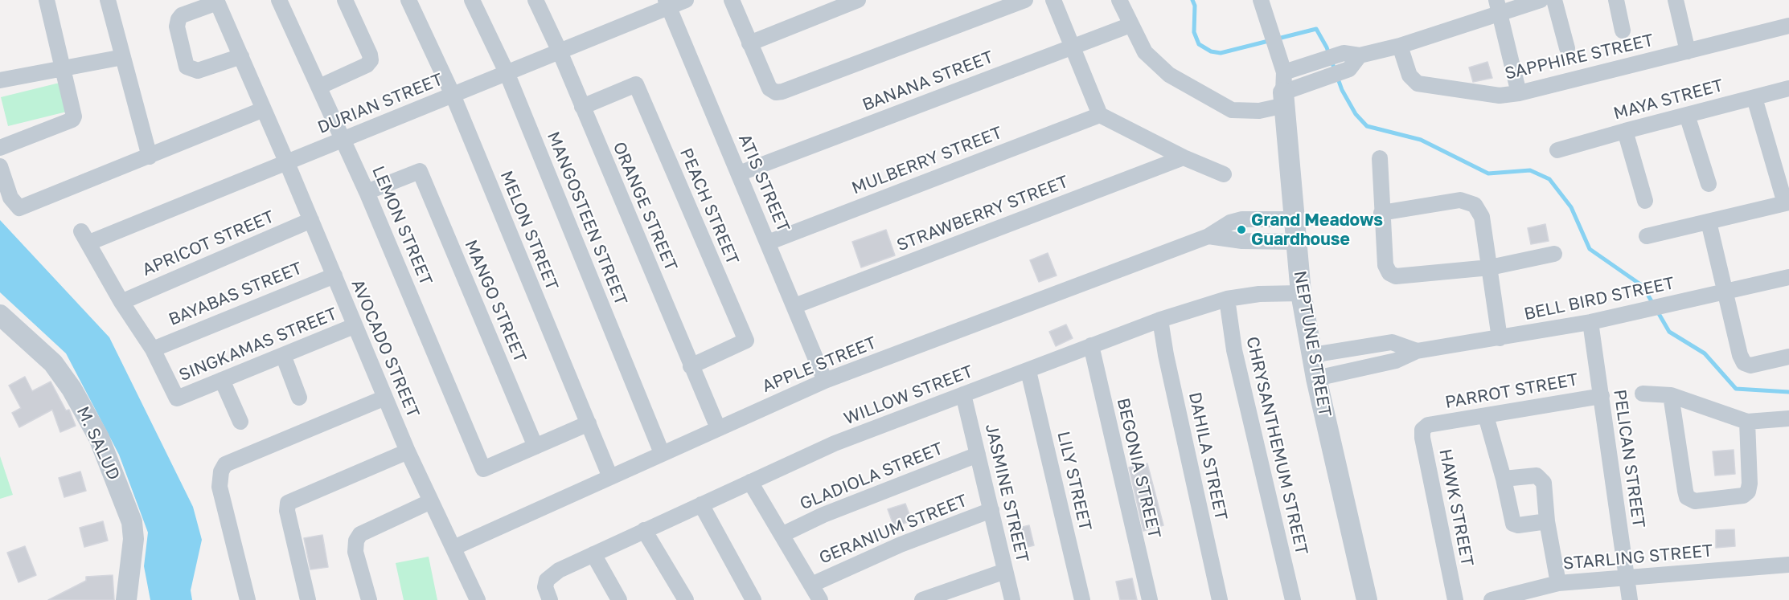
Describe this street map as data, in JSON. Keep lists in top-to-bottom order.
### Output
{
  "streets": {
    "street": [
      "SAPPHIRE STREET",
      "BANANA STREET",
      "MAYA STREET",
      "DURIAN STREET",
      "MULBERRY STREET",
      "ATIS STREET",
      "ORANGE STREET",
      "PEACH STREET",
      "STRAWBERRY STREET",
      "MANGOSTEEN STREET",
      "LEMON STREET",
      "MELON STREET",
      "APRICOT STREET",
      "BAYABAS STREET",
      "BELL BIRD STREET",
      "MANGO STREET",
      "NEPTUNE STREET",
      "SINGKAMAS STREET",
      "AVOCADO STREET",
      "APPLE STREET",
      "PARROT STREET",
      "WILLOW STREET",
      "M. SALUD",
      "CHRYSANTHEMUM STREET",
      "DAHILA STREET",
      "PELICAN STREET",
      "BEGONIA STREET",
      "GLADIOLA STREET",
      "LILY STREET",
      "JASMINE STREET",
      "HAWK STREET",
      "GERANIUM STREET",
      "STARLING STREET"
    ]
  },
  "crossings": [
    ["BANANA STREET", "ATIS STREET"],
    ["DURIAN STREET", "ATIS STREET"],
    ["DURIAN STREET", "ORANGE STREET"],
    ["DURIAN STREET", "MANGOSTEEN STREET"],
    ["DURIAN STREET", "LEMON STREET"],
    ["DURIAN STREET", "MELON STREET"],
    ["DURIAN STREET", "APRICOT STREET"],
    ["DURIAN STREET", "BAYABAS STREET"],
    ["DURIAN STREET", "SINGKAMAS STREET"],
    ["DURIAN STREET", "AVOCADO STREET"],
    ["MULBERRY STREET", "ATIS STREET"],
    ["ATIS STREET", "STRAWBERRY STREET"],
    ["ATIS STREET", "APPLE STREET"],
    ["ORANGE STREET", "PEACH STREET"],
    ["ORANGE STREET", "APPLE STREET"],
    ["MANGOSTEEN STREET", "APPLE STREET"],
    ["LEMON STREET", "MANGO STREET"],
    ["MELON STREET", "APPLE STREET"],
    ["APRICOT STREET", "AVOCADO STREET"],
    ["BAYABAS STREET", "AVOCADO STREET"],
    ["BELL BIRD STREET", "NEPTUNE STREET"],
    ["BELL BIRD STREET", "PELICAN STREET"],
    ["NEPTUNE STREET", "APPLE STREET"],
    ["NEPTUNE STREET", "WILLOW STREET"],
    ["SINGKAMAS STREET", "AVOCADO STREET"],
    ["AVOCADO STREET", "APPLE STREET"],
    ["PARROT STREET", "PELICAN STREET"],
    ["PARROT STREET", "HAWK STREET"],
    ["WILLOW STREET", "CHRYSANTHEMUM STREET"],
    ["WILLOW STREET", "DAHILA STREET"],
    ["WILLOW STREET", "BEGONIA STREET"],
    ["WILLOW STREET", "LILY STREET"],
    ["WILLOW STREET", "JASMINE STREET"],
    ["PELICAN STREET", "STARLING STREET"],
    ["GLADIOLA STREET", "JASMINE STREET"],
    ["JASMINE STREET", "GERANIUM STREET"]
  ],
  "places": ["Grand Meadows Guardhouse"]
}
